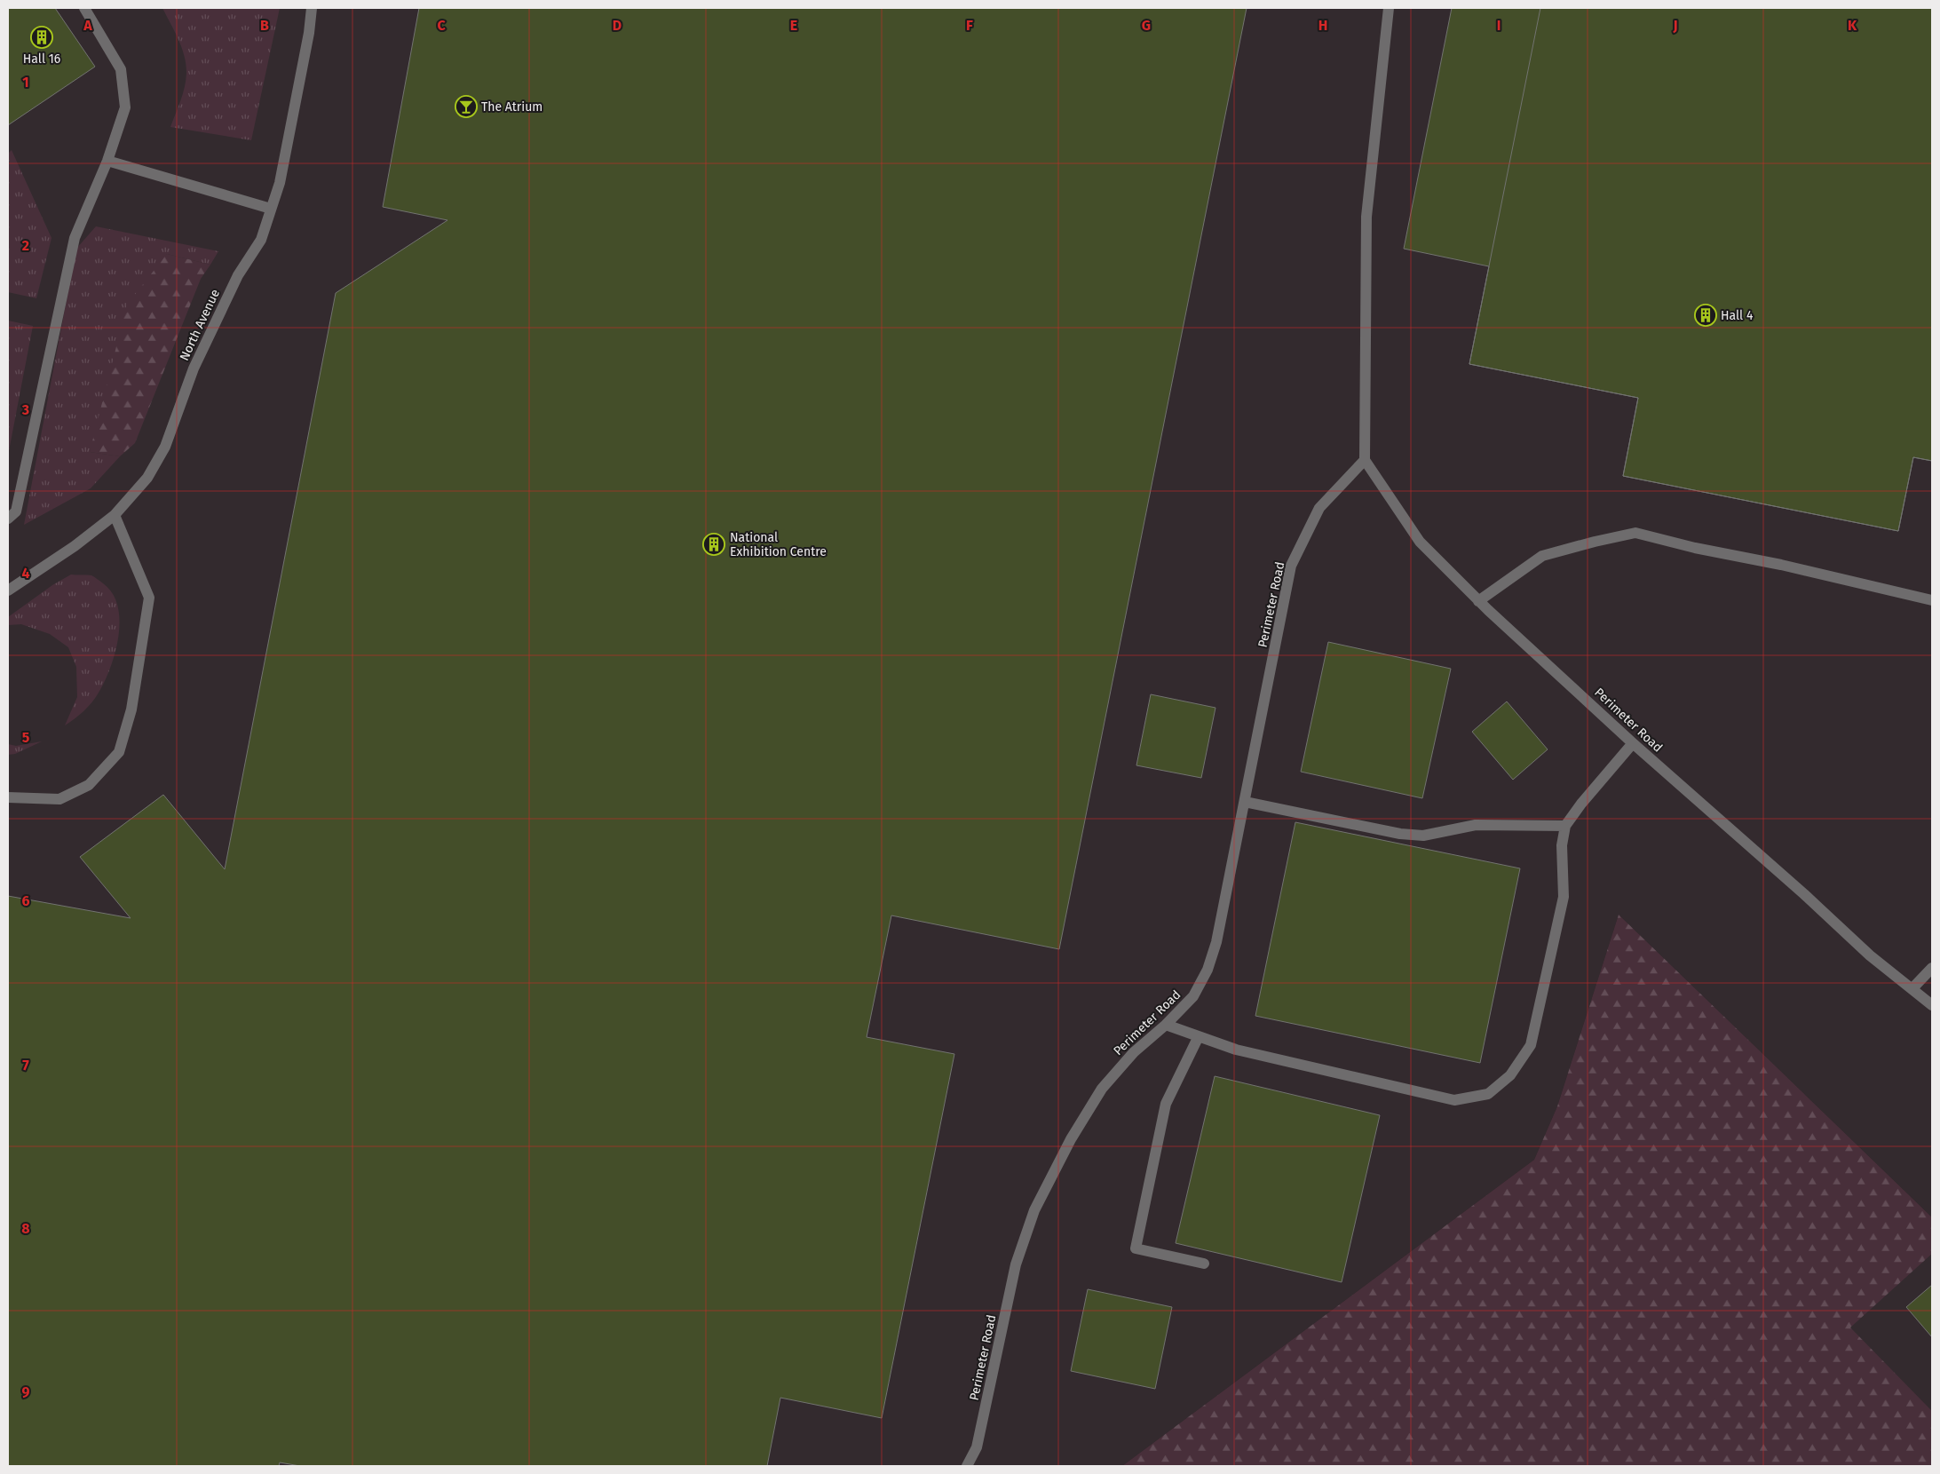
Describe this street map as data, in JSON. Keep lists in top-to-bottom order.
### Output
{
  "streets": {
    "street": ["North Avenue", "Perimeter Road"]
  },
  "places": {
    "building": ["Hall 16", "Hall 4", "National Exhibition Centre"],
    "bar": ["The Atrium"]
  },
  "grid": {
    "columns": [
      "A",
      "B",
      "C",
      "D",
      "E",
      "F",
      "G",
      "H",
      "I",
      "J",
      "K"
    ],
    "rows": [
      "1",
      "2",
      "3",
      "4",
      "5",
      "6",
      "7",
      "8",
      "9"
    ]
  }
}
